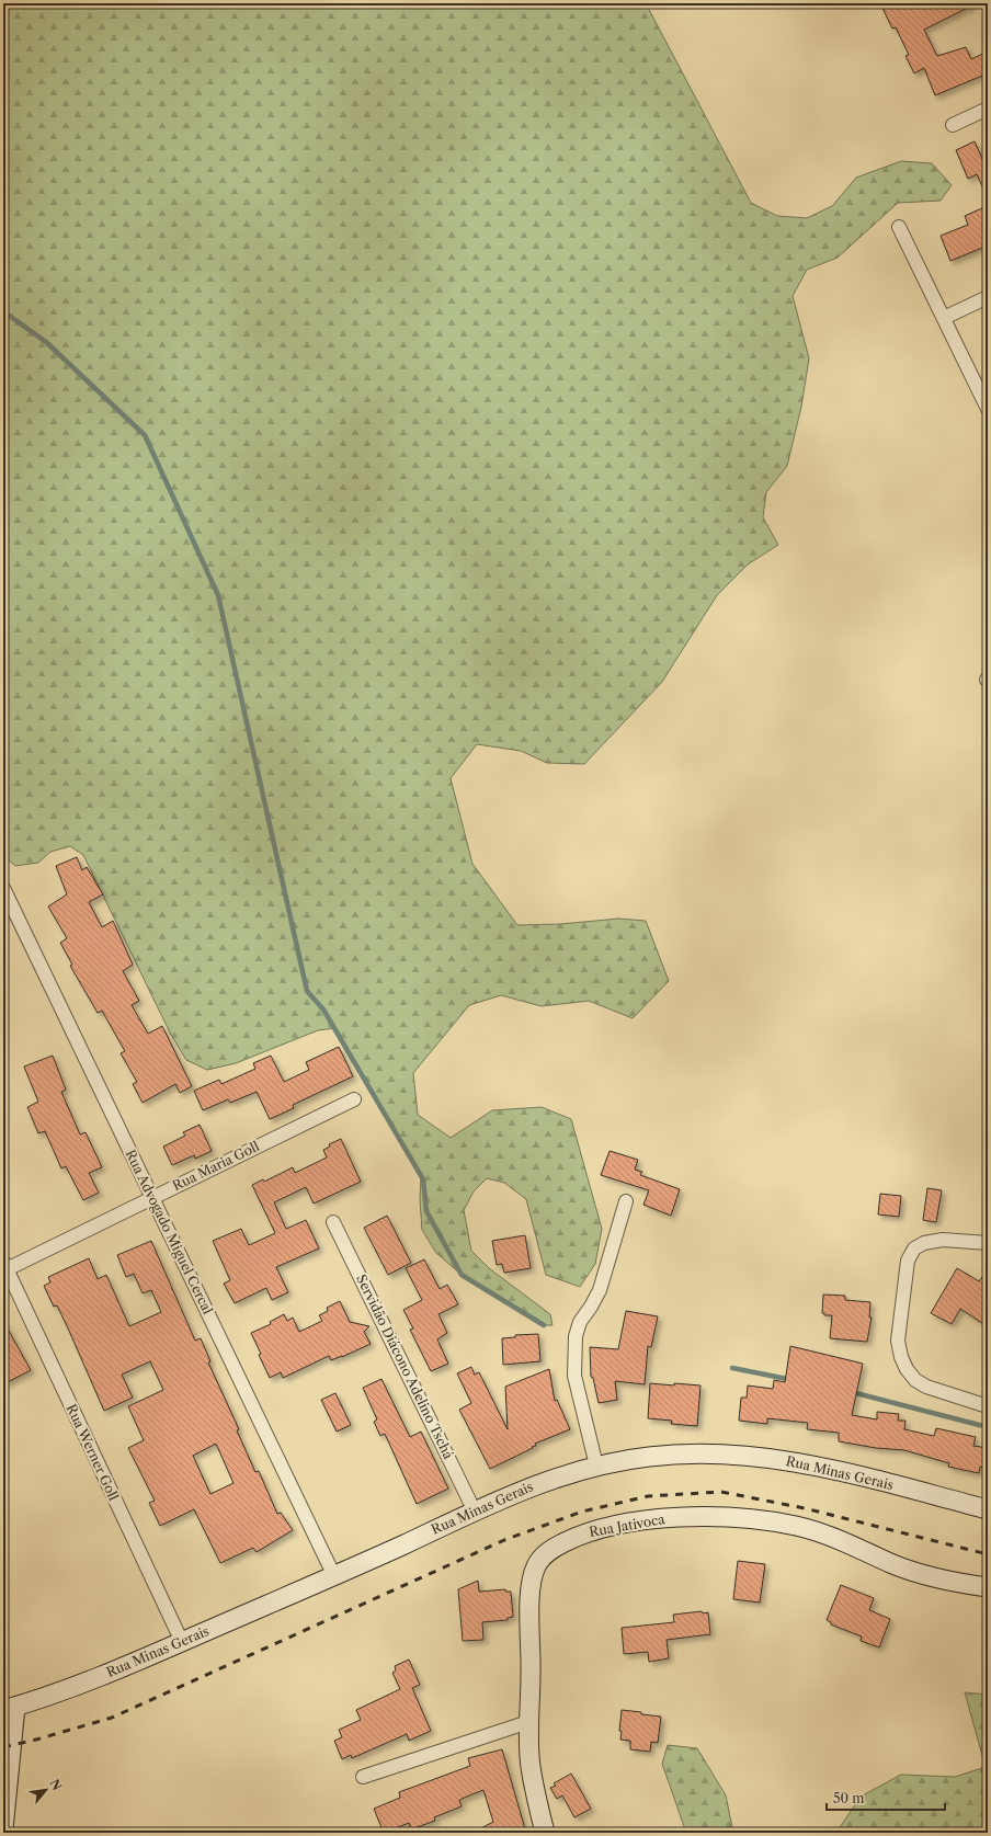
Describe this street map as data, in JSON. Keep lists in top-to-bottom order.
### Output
{
  "streets": {
    "main road": ["Rua Minas Gerais", "Rua Jativoca"],
    "street": [
      "Rua Maria Goll",
      "Rua Advogado Miguel Cercal",
      "Servidão Diácono Adelino Tschá",
      "Rua Werner Goll"
    ]
  },
  "crossings": [
    ["Rua Maria Goll", "Rua Advogado Miguel Cercal"],
    ["Rua Maria Goll", "Rua Werner Goll"],
    ["Rua Advogado Miguel Cercal", "Rua Minas Gerais"],
    ["Servidão Diácono Adelino Tschá", "Rua Minas Gerais"],
    ["Rua Werner Goll", "Rua Minas Gerais"]
  ],
  "scale_bar": "50 m",
  "north": "top right"
}
